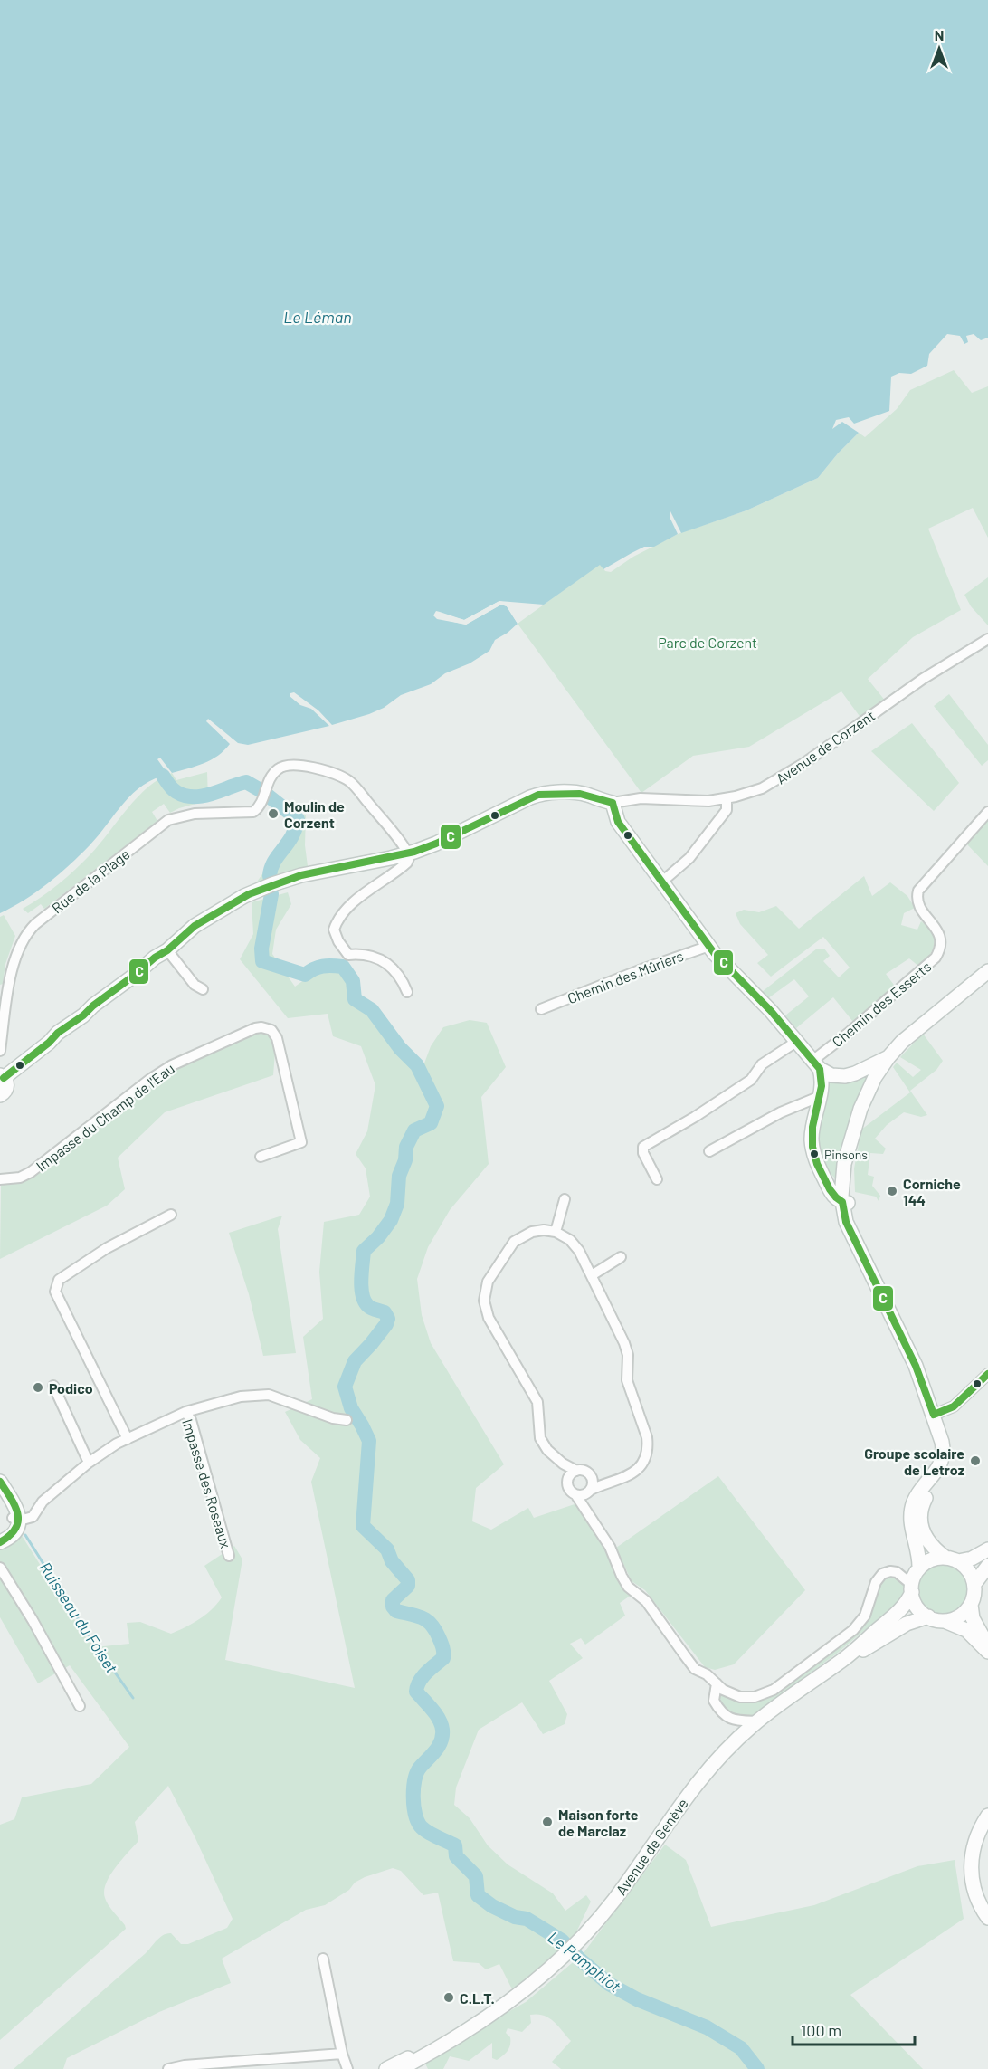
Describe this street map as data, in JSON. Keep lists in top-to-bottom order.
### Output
{
  "streets": {
    "street": [
      "Avenue de Corzent",
      "Rue de la Plage",
      "Chemin des Mûriers",
      "Chemin des Esserts",
      "Impasse du Champ de l'Eau",
      "Impasse des Roseaux",
      "Avenue de Genève"
    ]
  },
  "water": ["Le Léman", "Ruisseau du Foiset", "Le Pamphiot"],
  "parks": ["Parc de Corzent"],
  "places": [
    "Moulin de Corzent",
    "Pinsons",
    "Corniche 144",
    "Podico",
    "Groupe scolaire de Letroz",
    "Maison forte de Marclaz",
    "C.L.T."
  ],
  "lines": ["transit line C"],
  "scale_bar": "100 m",
  "north": "top"
}
